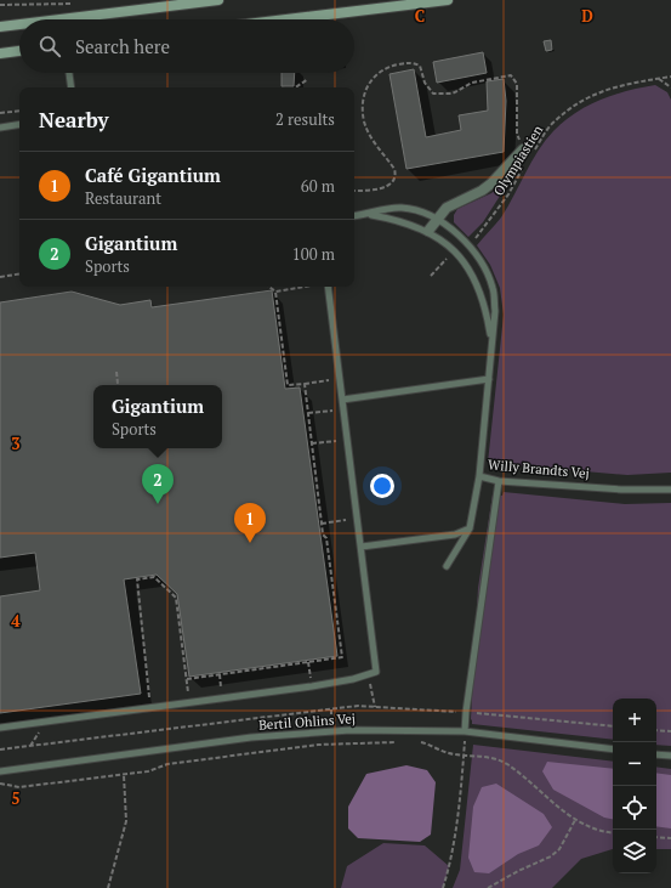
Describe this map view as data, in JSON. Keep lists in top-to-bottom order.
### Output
{
  "streets": {
    "lane": ["Willy Brandts Vej", "Bertil Ohlins Vej"],
    "path": ["Olympiastien"]
  },
  "page": {
    "search": "Search here",
    "heading": ["Nearby", "2 results"],
    "list": [
      {
        "mark": "1",
        "name": "Café Gigantium",
        "note": "Restaurant",
        "value": "60 m"
      },
      {
        "mark": "2",
        "name": "Gigantium",
        "note": "Sports",
        "value": "100 m"
      }
    ],
    "popup": ["Gigantium", "Sports"],
    "pins": ["2", "1"],
    "map_buttons": ["+", "−"]
  },
  "grid": {
    "columns": ["C", "D"],
    "rows": ["3", "4", "5"]
  }
}
